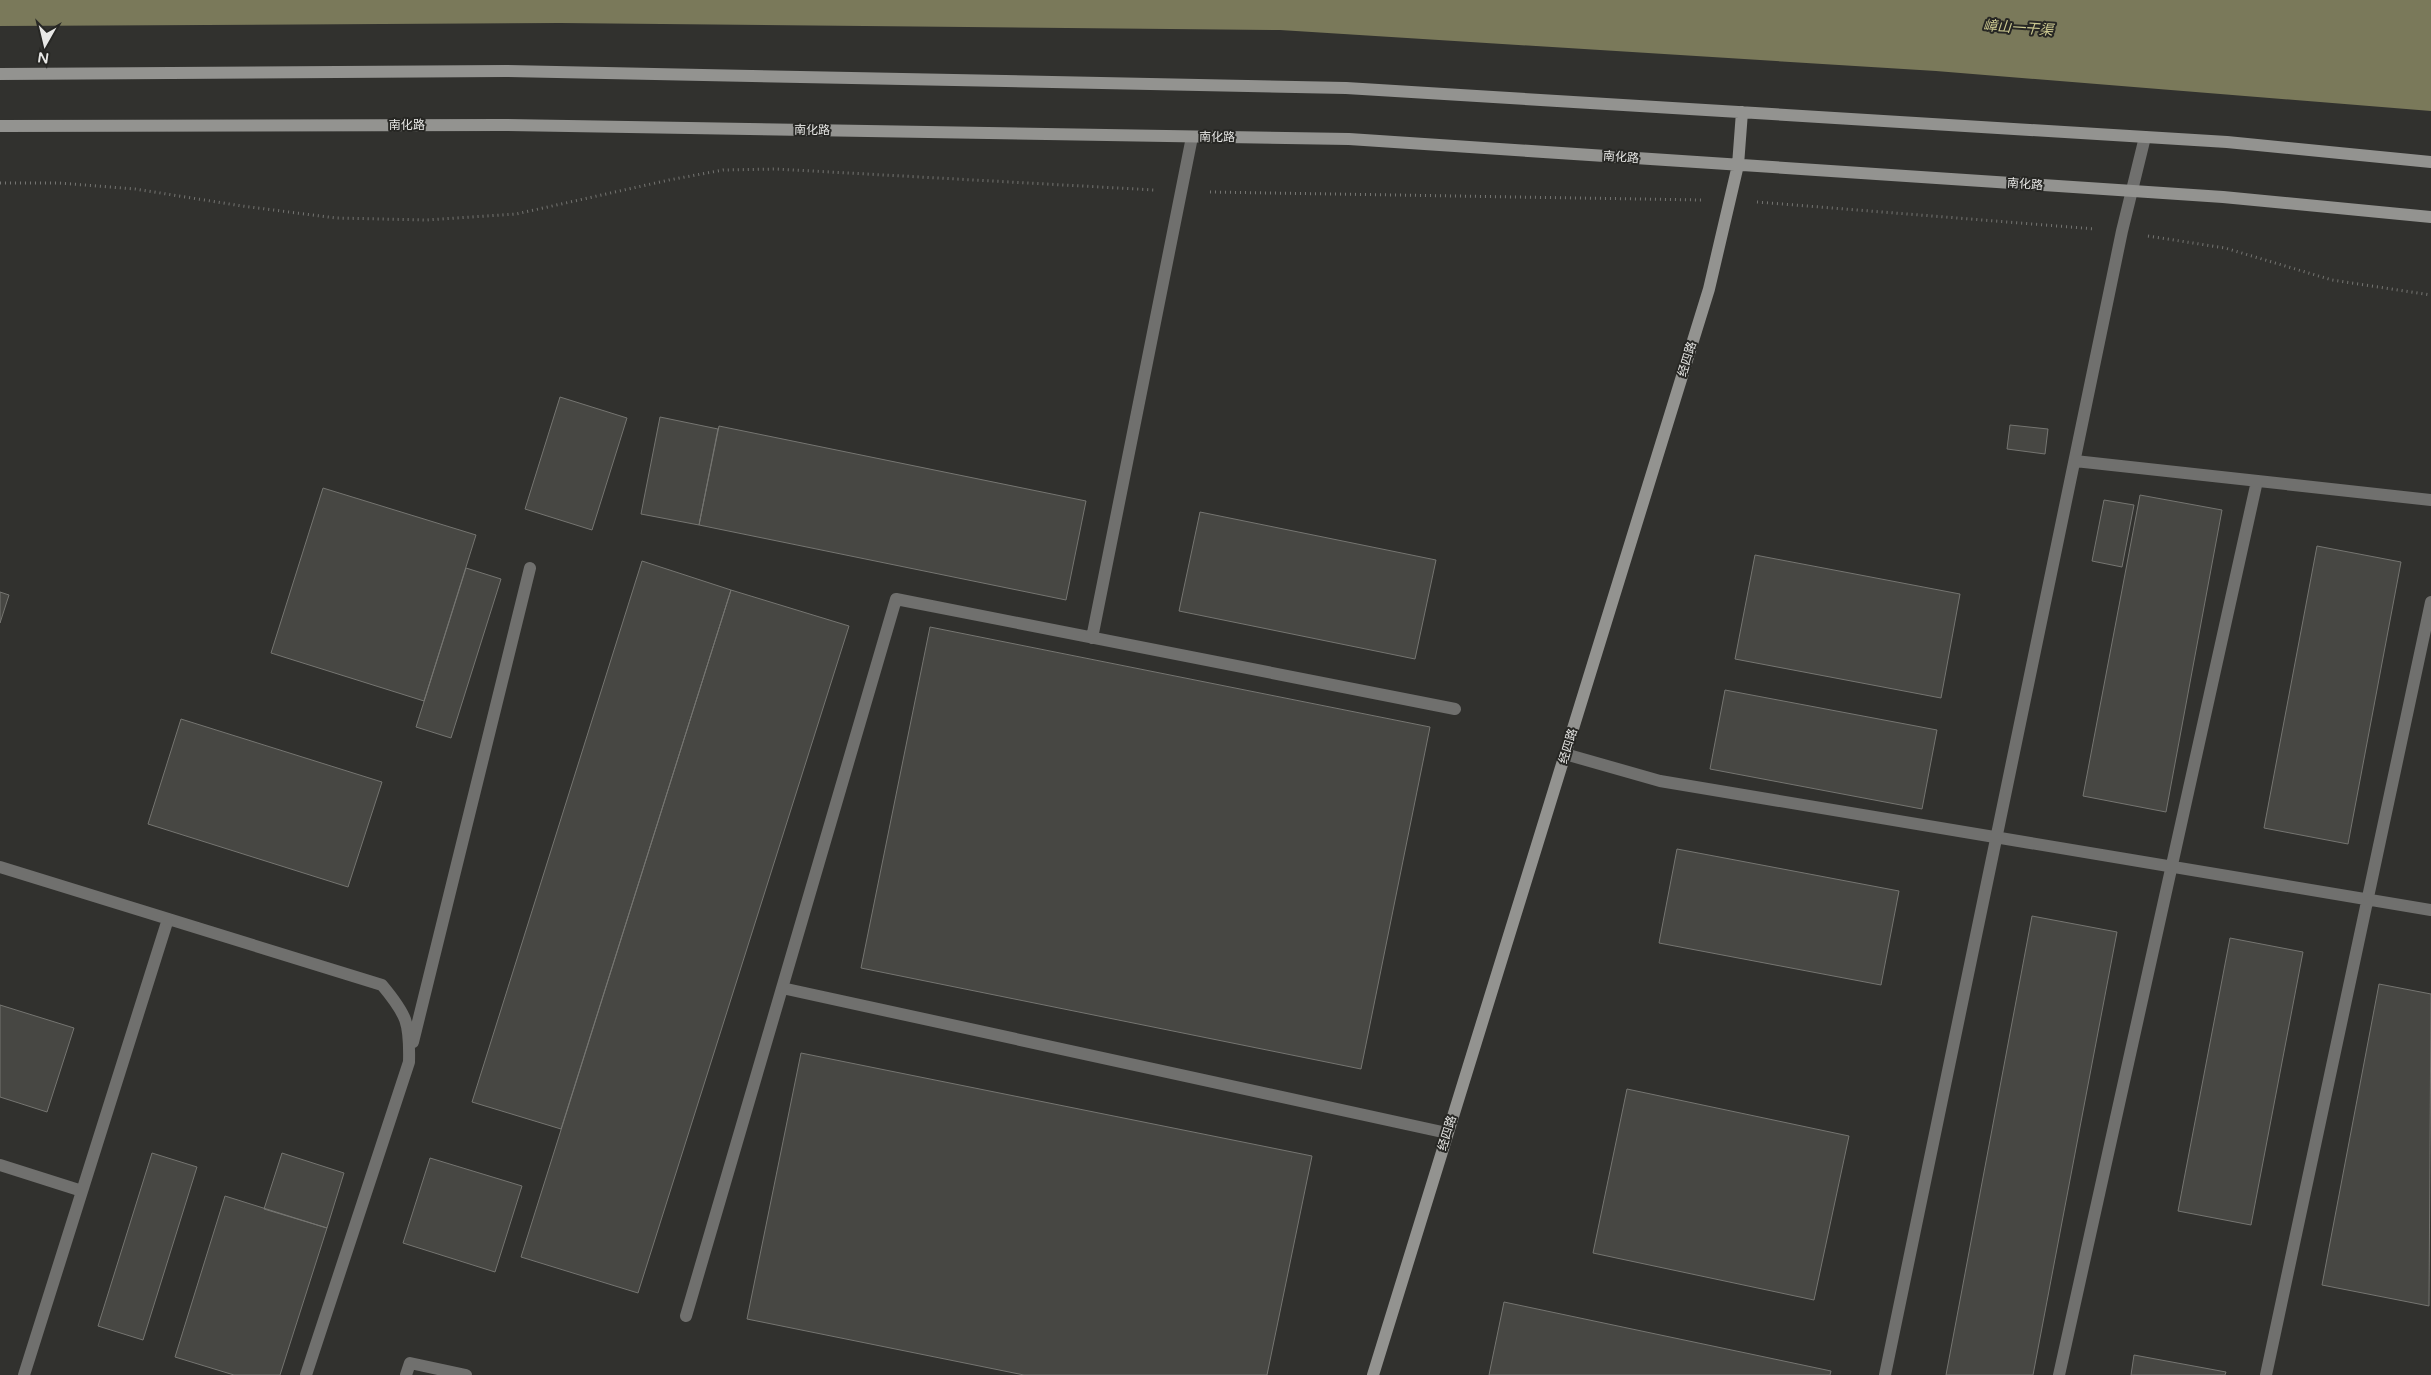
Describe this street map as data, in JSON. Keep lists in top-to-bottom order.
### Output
{
  "streets": {
    "main road": ["南化路", "经四路"]
  },
  "crossings": [
    ["南化路", "经四路"]
  ],
  "water": ["嶂山一干渠"],
  "north": "bottom"
}
